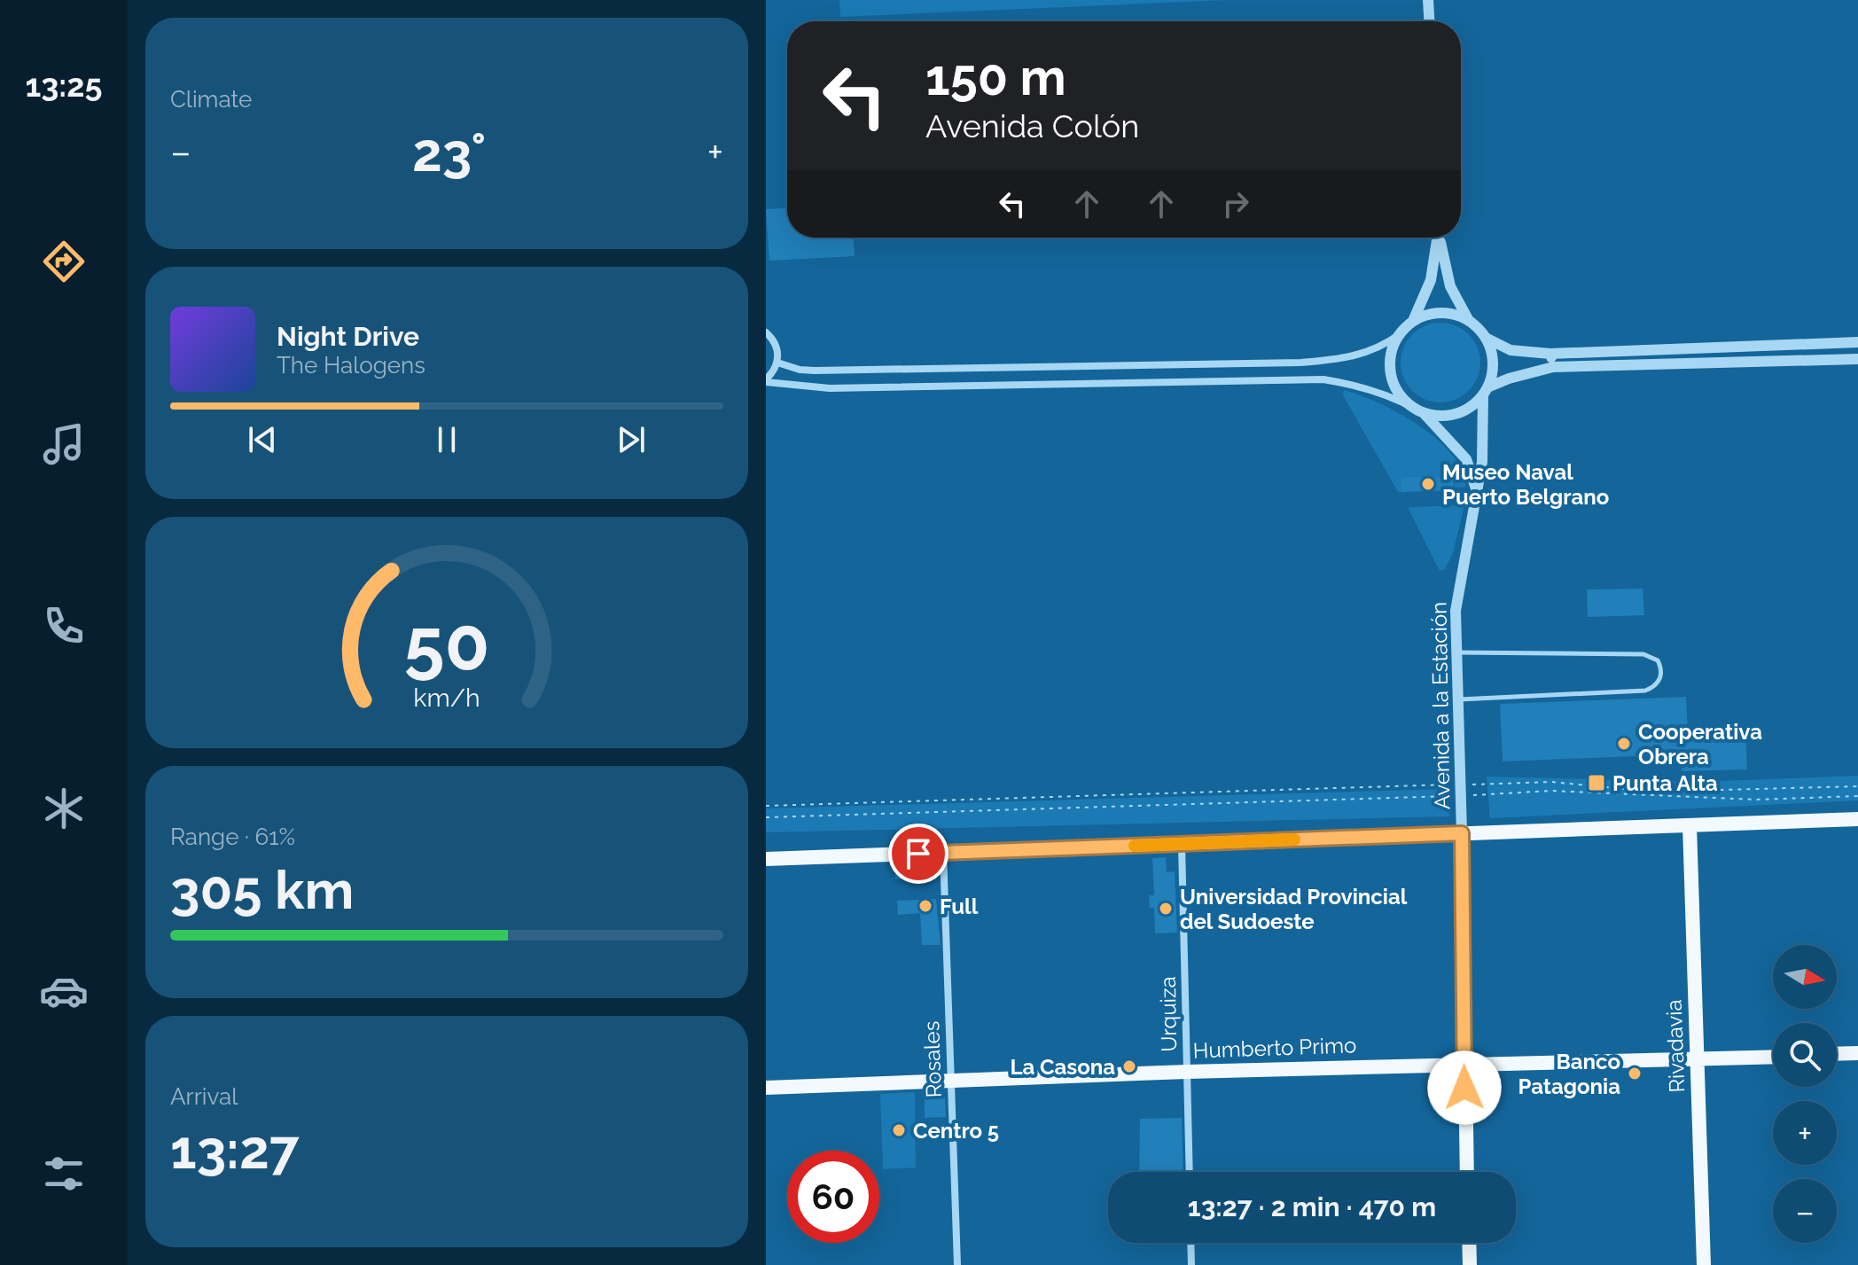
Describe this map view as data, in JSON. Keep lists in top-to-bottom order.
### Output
{
  "streets": {
    "main road": ["Rivadavia", "Humberto Primo"],
    "street": ["Avenida a la Estación", "Urquiza", "Rosales"]
  },
  "crossings": [
    ["Urquiza", "Humberto Primo"],
    ["Rivadavia", "Humberto Primo"],
    ["Humberto Primo", "Rosales"]
  ],
  "places": {
    "other": [
      "Museo Naval Puerto Belgrano",
      "Cooperativa Obrera",
      "Full",
      "Universidad Provincial del Sudoeste",
      "La Casona",
      "Banco Patagonia",
      "Centro 5"
    ],
    "transit": ["Punta Alta"]
  },
  "north": "right",
  "page": {
    "tabs": "13:25",
    "tile": [
      "Climate",
      ["Range · 61%", "305 km"],
      ["Arrival", "13:27"]
    ],
    "turn": ["150 m", "Avenida Colón"],
    "heat": ["−", "23°", "+"],
    "song": ["Night Drive", "The Halogens"],
    "map_buttons": ["+", "−"],
    "limit": "60",
    "trip": "13:27 · 2 min · 470 m",
    "gauge": ["50", "km/h"]
  }
}
